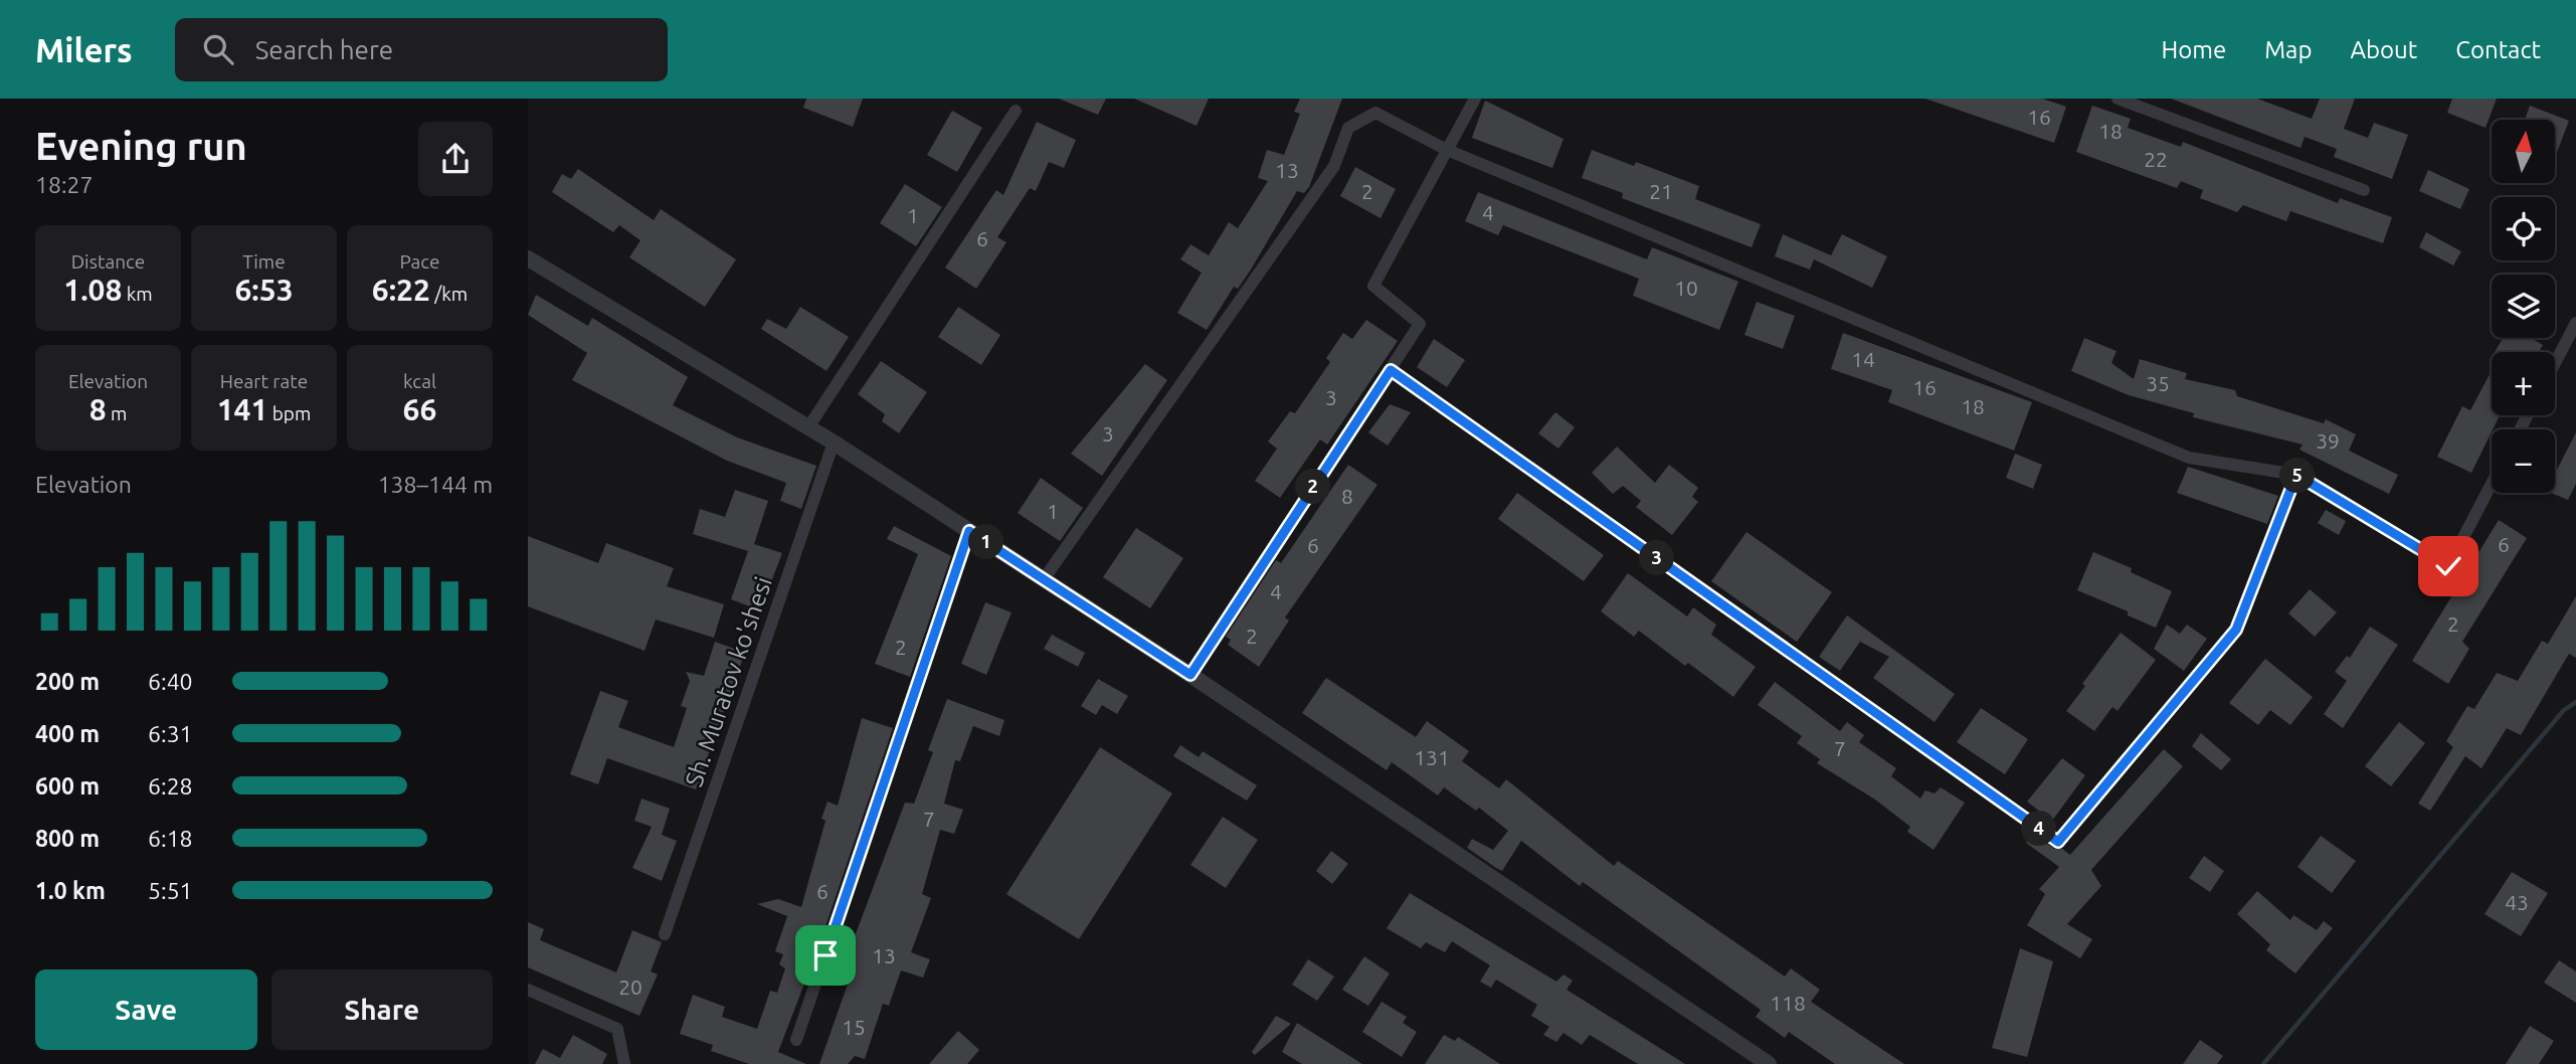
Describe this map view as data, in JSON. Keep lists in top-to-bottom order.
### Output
{
  "streets": {
    "street": ["Sh. Muratov ko'shesi"]
  },
  "house_numbers": [
    "16",
    "18",
    "22",
    "13",
    "2",
    "21",
    "4",
    "1",
    "6",
    "10",
    "14",
    "35",
    "16",
    "3",
    "18",
    "3",
    "39",
    "8",
    "1",
    "6",
    "6",
    "4",
    "2",
    "2",
    "2",
    "7",
    "131",
    "7",
    "6",
    "43",
    "13",
    "20",
    "118",
    "15"
  ],
  "north": "top",
  "page": {
    "header": "Milers",
    "search": "Search here",
    "nav": [
      "Home",
      "Map",
      "About",
      "Contact"
    ],
    "heading": ["Evening run", "18:27"],
    "map_buttons": ["+", "−"],
    "stats": [
      ["Distance", "1.08 km"],
      ["Time", "6:53"],
      ["Pace", "6:22 /km"],
      ["Elevation", "8 m"],
      ["Heart rate", "141 bpm"],
      ["kcal", "66"]
    ],
    "chart": ["Elevation", "138–144 m"],
    "pins": [
      "5",
      "2",
      "1",
      "3",
      "4"
    ],
    "list": [
      {
        "name": "200 m",
        "note": "6:40"
      },
      {
        "name": "400 m",
        "note": "6:31"
      },
      {
        "name": "600 m",
        "note": "6:28"
      },
      {
        "name": "800 m",
        "note": "6:18"
      },
      {
        "name": "1.0 km",
        "note": "5:51"
      }
    ],
    "buttons": ["Save", "Share"]
  }
}
